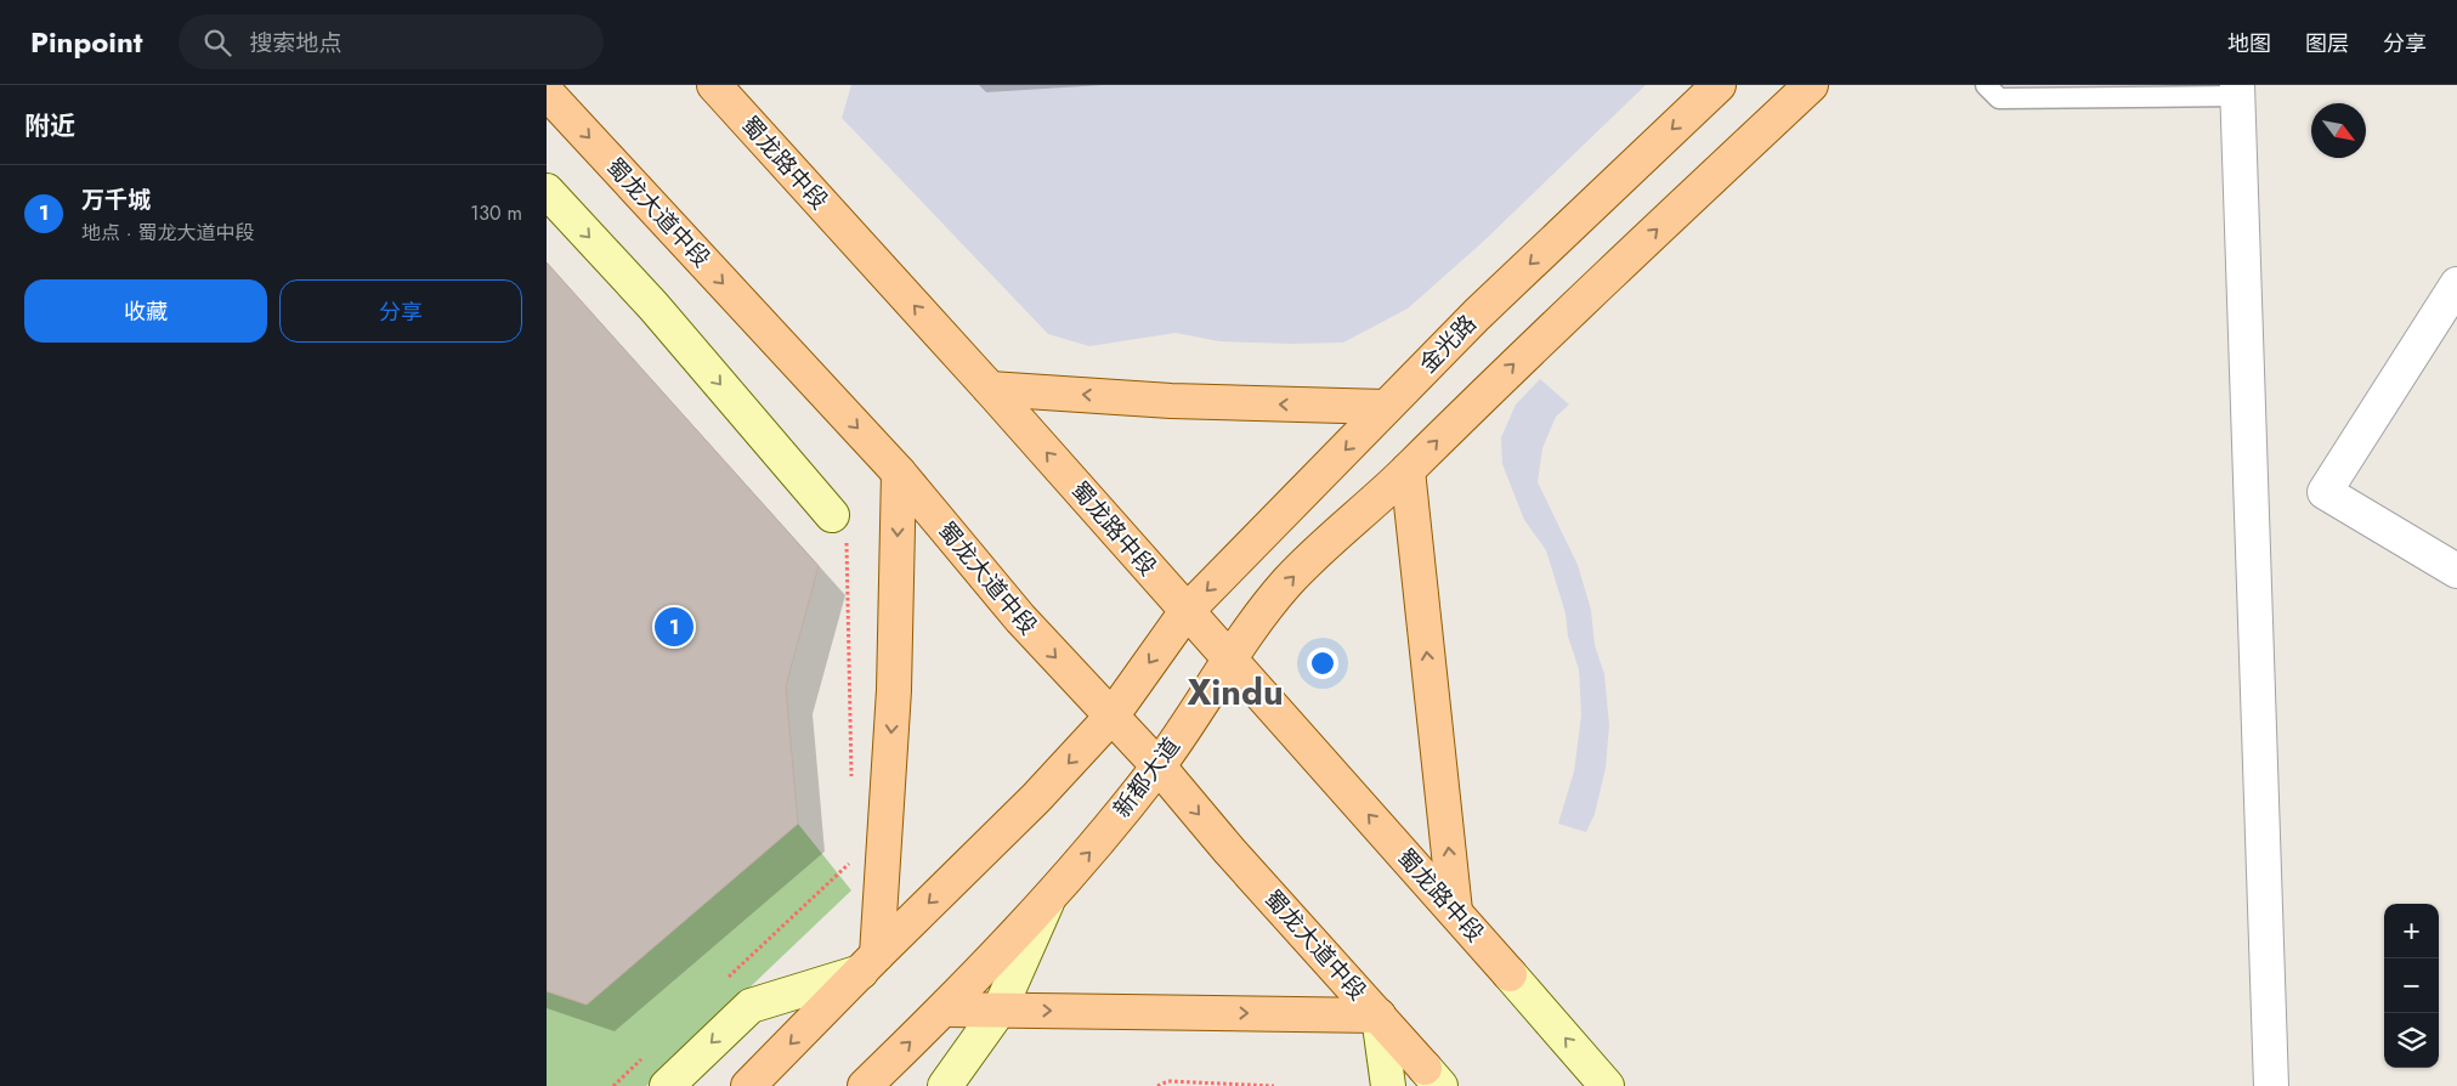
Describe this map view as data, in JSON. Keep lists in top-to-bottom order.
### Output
{
  "streets": {
    "main road": [
      "蜀龙路中段",
      "蜀龙大道中段",
      "金光路",
      "新都大道"
    ]
  },
  "crossings": [
    ["蜀龙路中段", "金光路"],
    ["蜀龙路中段", "新都大道"],
    ["蜀龙大道中段", "金光路"],
    ["蜀龙大道中段", "新都大道"]
  ],
  "one_way": [
    "蜀龙路中段",
    "蜀龙大道中段",
    "金光路",
    "新都大道"
  ],
  "districts": ["Xindu"],
  "north": "bottom right",
  "page": {
    "header": "Pinpoint",
    "search": "搜索地点",
    "nav": ["地图", "图层", "分享"],
    "heading": "附近",
    "list": [
      {
        "mark": "1",
        "name": "万千城",
        "note": "地点 · 蜀龙大道中段",
        "value": "130 m"
      }
    ],
    "buttons": ["收藏", "分享"],
    "pins": "1",
    "map_buttons": ["+", "−"]
  }
}
